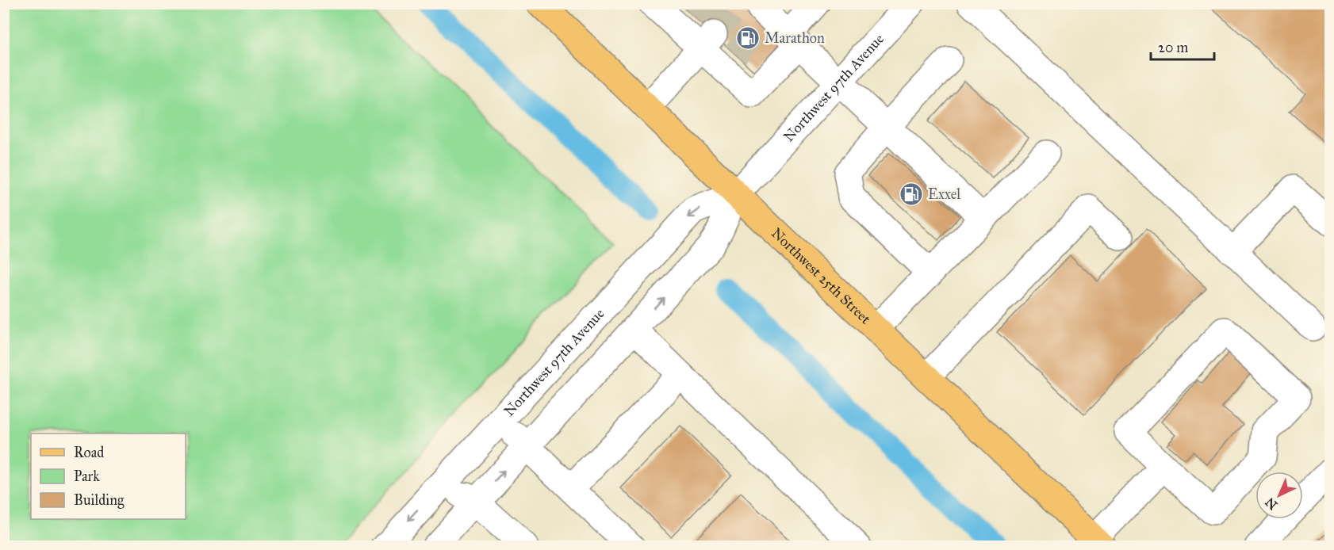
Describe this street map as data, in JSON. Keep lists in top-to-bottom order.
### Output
{
  "streets": {
    "main road": ["Northwest 25th Street"],
    "street": ["Northwest 97th Avenue"]
  },
  "crossings": [
    ["Northwest 97th Avenue", "Northwest 25th Street"]
  ],
  "places": {
    "fuel station": ["Marathon", "Exxel"]
  },
  "legend": ["Road", "Park", "Building"],
  "scale_bar": "20 m",
  "north": "bottom left"
}
